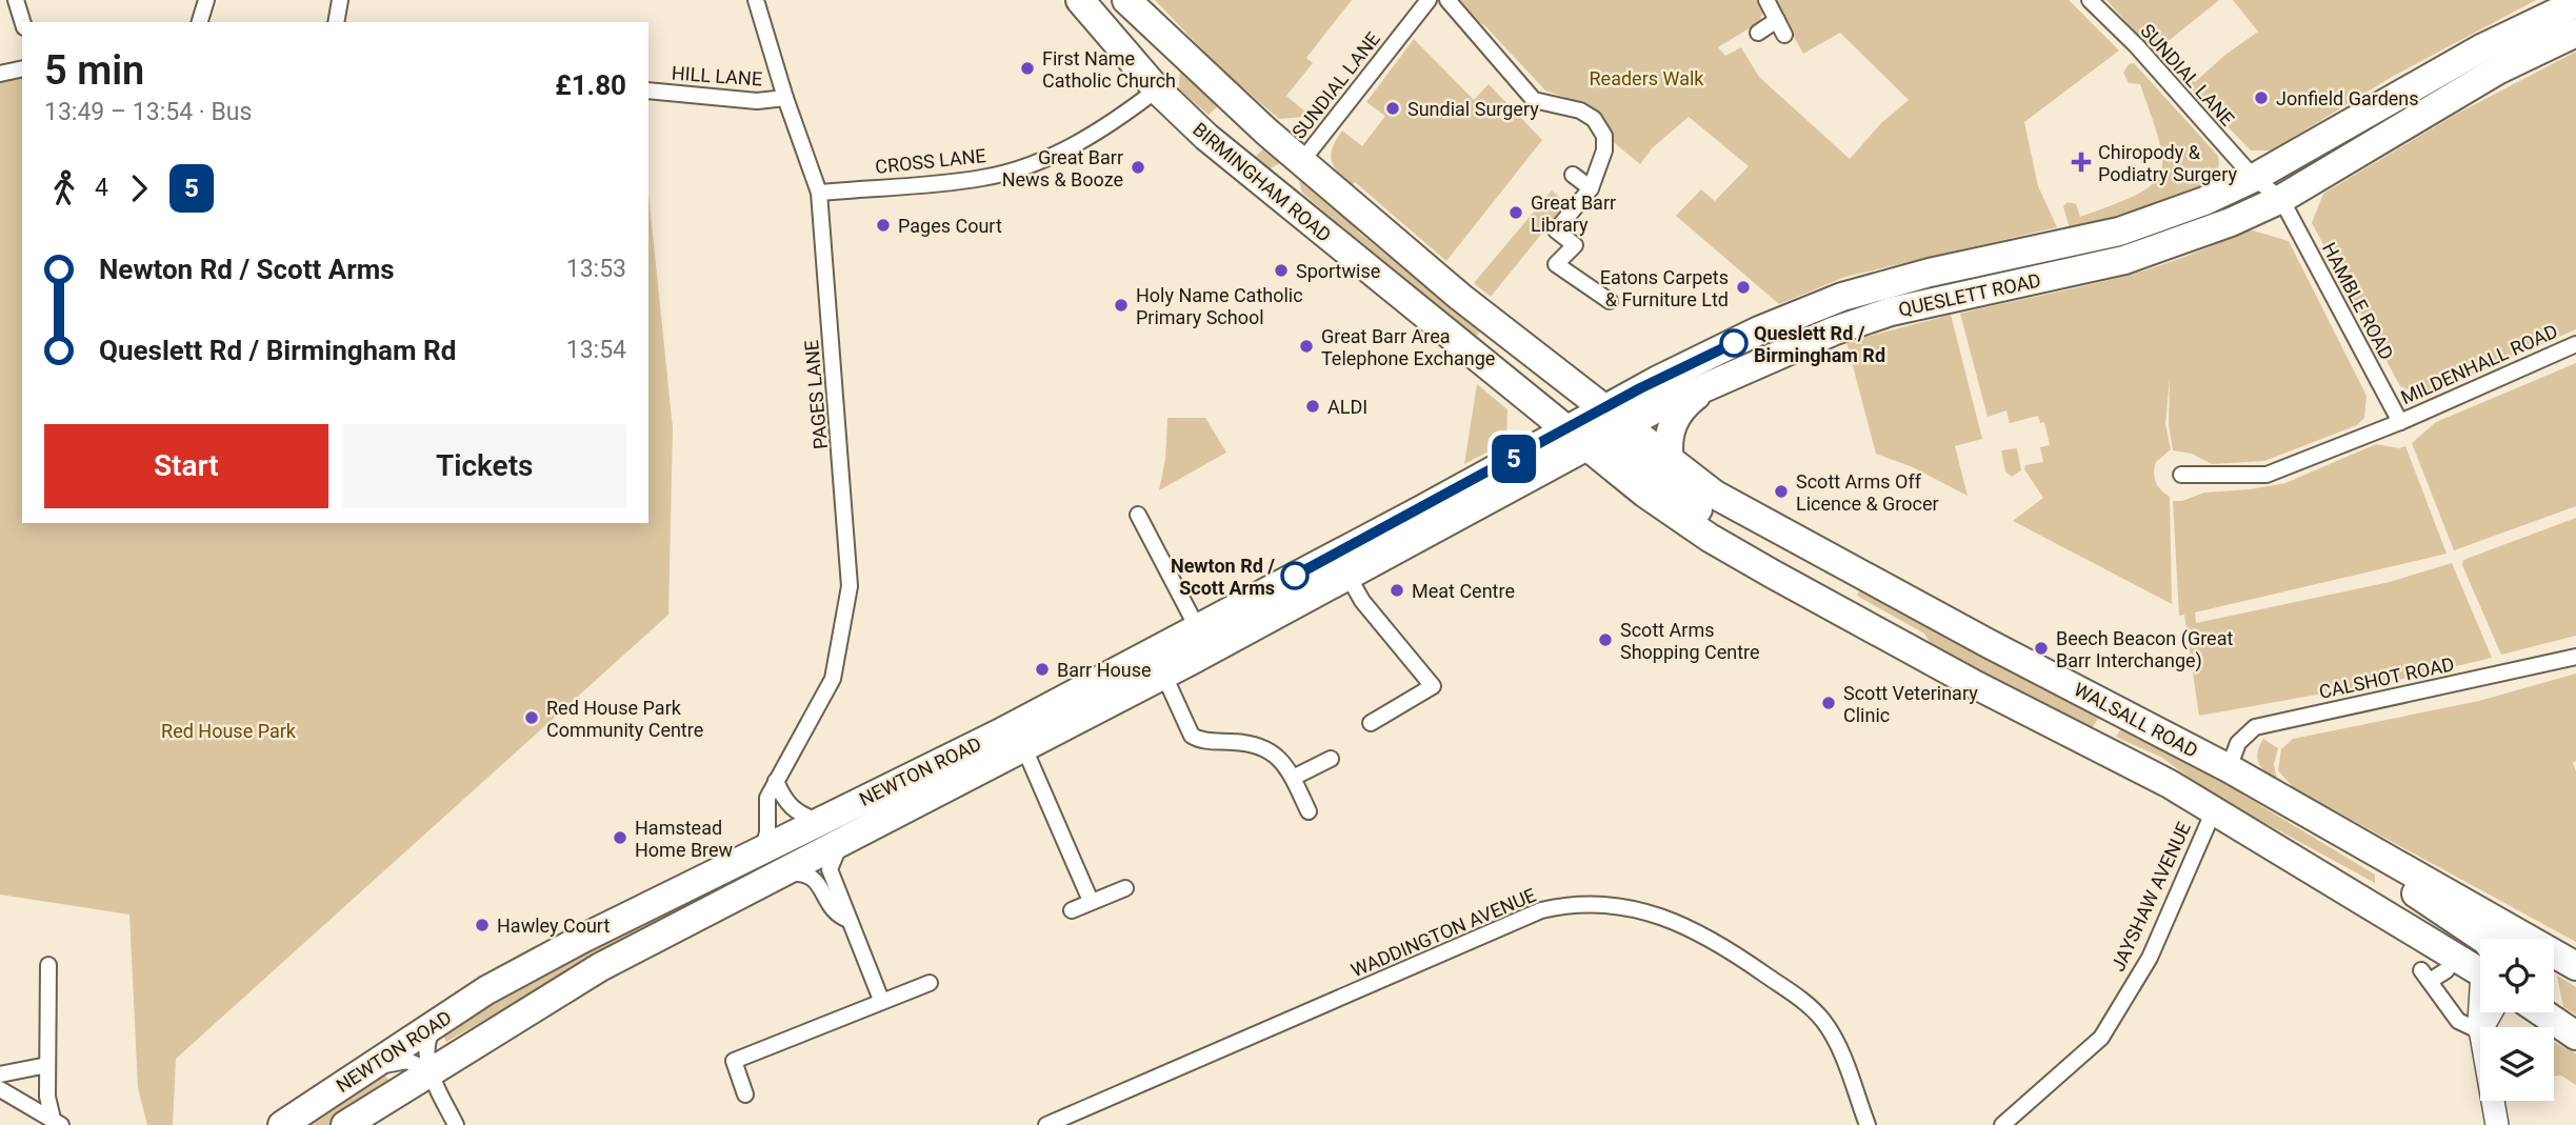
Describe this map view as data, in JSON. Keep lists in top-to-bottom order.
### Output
{
  "streets": {
    "highway": [
      "BIRMINGHAM ROAD",
      "QUESLETT ROAD",
      "WALSALL ROAD",
      "NEWTON ROAD"
    ],
    "street": [
      "SUNDIAL LANE",
      "HILL LANE",
      "CROSS LANE",
      "HAMBLE ROAD",
      "MILDENHALL ROAD",
      "PAGES LANE",
      "CALSHOT ROAD",
      "JAYSHAW AVENUE",
      "WADDINGTON AVENUE"
    ]
  },
  "crossings": [
    ["SUNDIAL LANE", "QUESLETT ROAD"],
    ["HILL LANE", "PAGES LANE"],
    ["CROSS LANE", "BIRMINGHAM ROAD"],
    ["CROSS LANE", "PAGES LANE"],
    ["BIRMINGHAM ROAD", "QUESLETT ROAD"],
    ["BIRMINGHAM ROAD", "WALSALL ROAD"],
    ["BIRMINGHAM ROAD", "NEWTON ROAD"],
    ["QUESLETT ROAD", "HAMBLE ROAD"],
    ["QUESLETT ROAD", "WALSALL ROAD"],
    ["QUESLETT ROAD", "NEWTON ROAD"],
    ["HAMBLE ROAD", "MILDENHALL ROAD"],
    ["PAGES LANE", "NEWTON ROAD"],
    ["CALSHOT ROAD", "WALSALL ROAD"],
    ["WALSALL ROAD", "NEWTON ROAD"]
  ],
  "parks": ["Readers Walk", "Red House Park"],
  "places": {
    "other": [
      "First Name Catholic Church",
      "Jonfield Gardens",
      "Sundial Surgery",
      "Great Barr News & Booze",
      "Great Barr Library",
      "Pages Court",
      "Sportwise",
      "Eatons Carpets & Furniture Ltd",
      "Holy Name Catholic Primary School",
      "Queslett Rd / Birmingham Rd",
      "Great Barr Area Telephone Exchange",
      "ALDI",
      "Scott Arms Off Licence & Grocer",
      "Newton Rd / Scott Arms",
      "Meat Centre",
      "Scott Arms Shopping Centre",
      "Beech Beacon (Great Barr Interchange)",
      "Barr House",
      "Scott Veterinary Clinic",
      "Red House Park Community Centre",
      "Hamstead Home Brew",
      "Hawley Court"
    ],
    "health": ["Chiropody & Podiatry Surgery"]
  },
  "lines": ["bus line 5"],
  "page": {
    "on_map": "5",
    "heading": ["5 min", "13:49 – 13:54 · Bus", "£1.80"],
    "legs": ["4", "5"],
    "list": [
      {
        "name": "Newton Rd / Scott Arms",
        "value": "13:53"
      },
      {
        "name": "Queslett Rd / Birmingham Rd",
        "value": "13:54"
      }
    ],
    "buttons": ["Start", "Tickets"]
  }
}
